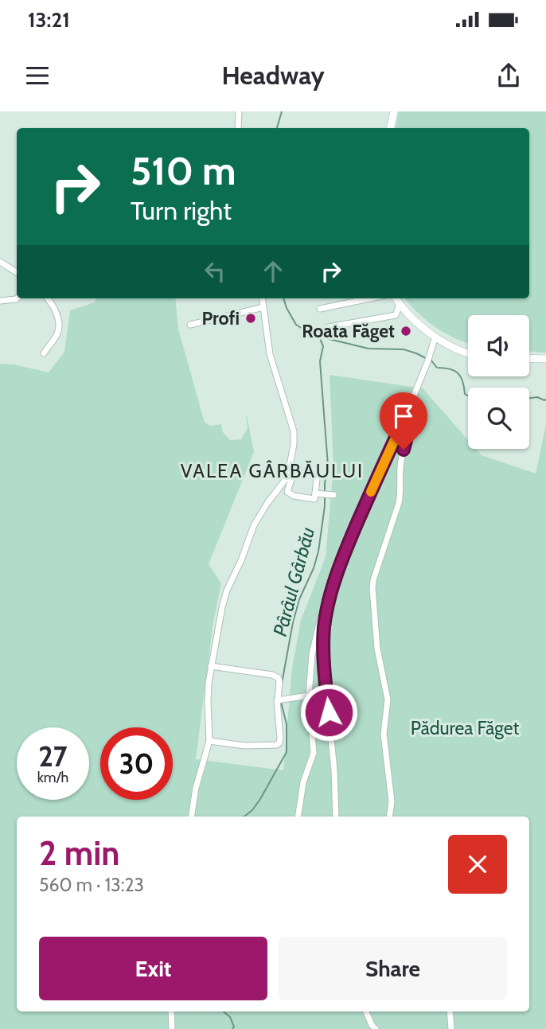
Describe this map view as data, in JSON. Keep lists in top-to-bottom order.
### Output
{
  "districts": ["VALEA GÂRBĂULUI"],
  "water": ["Pârâul Gârbău"],
  "parks": ["Pădurea Făget"],
  "places": ["Profi", "Roata Făget"],
  "page": {
    "status": "13:21",
    "header": "Headway",
    "turn": ["510 m", "Turn right"],
    "speed": "27 km/h",
    "limit": "30",
    "heading": ["2 min", "560 m · 13:23"],
    "buttons": ["Exit", "Share"]
  }
}
